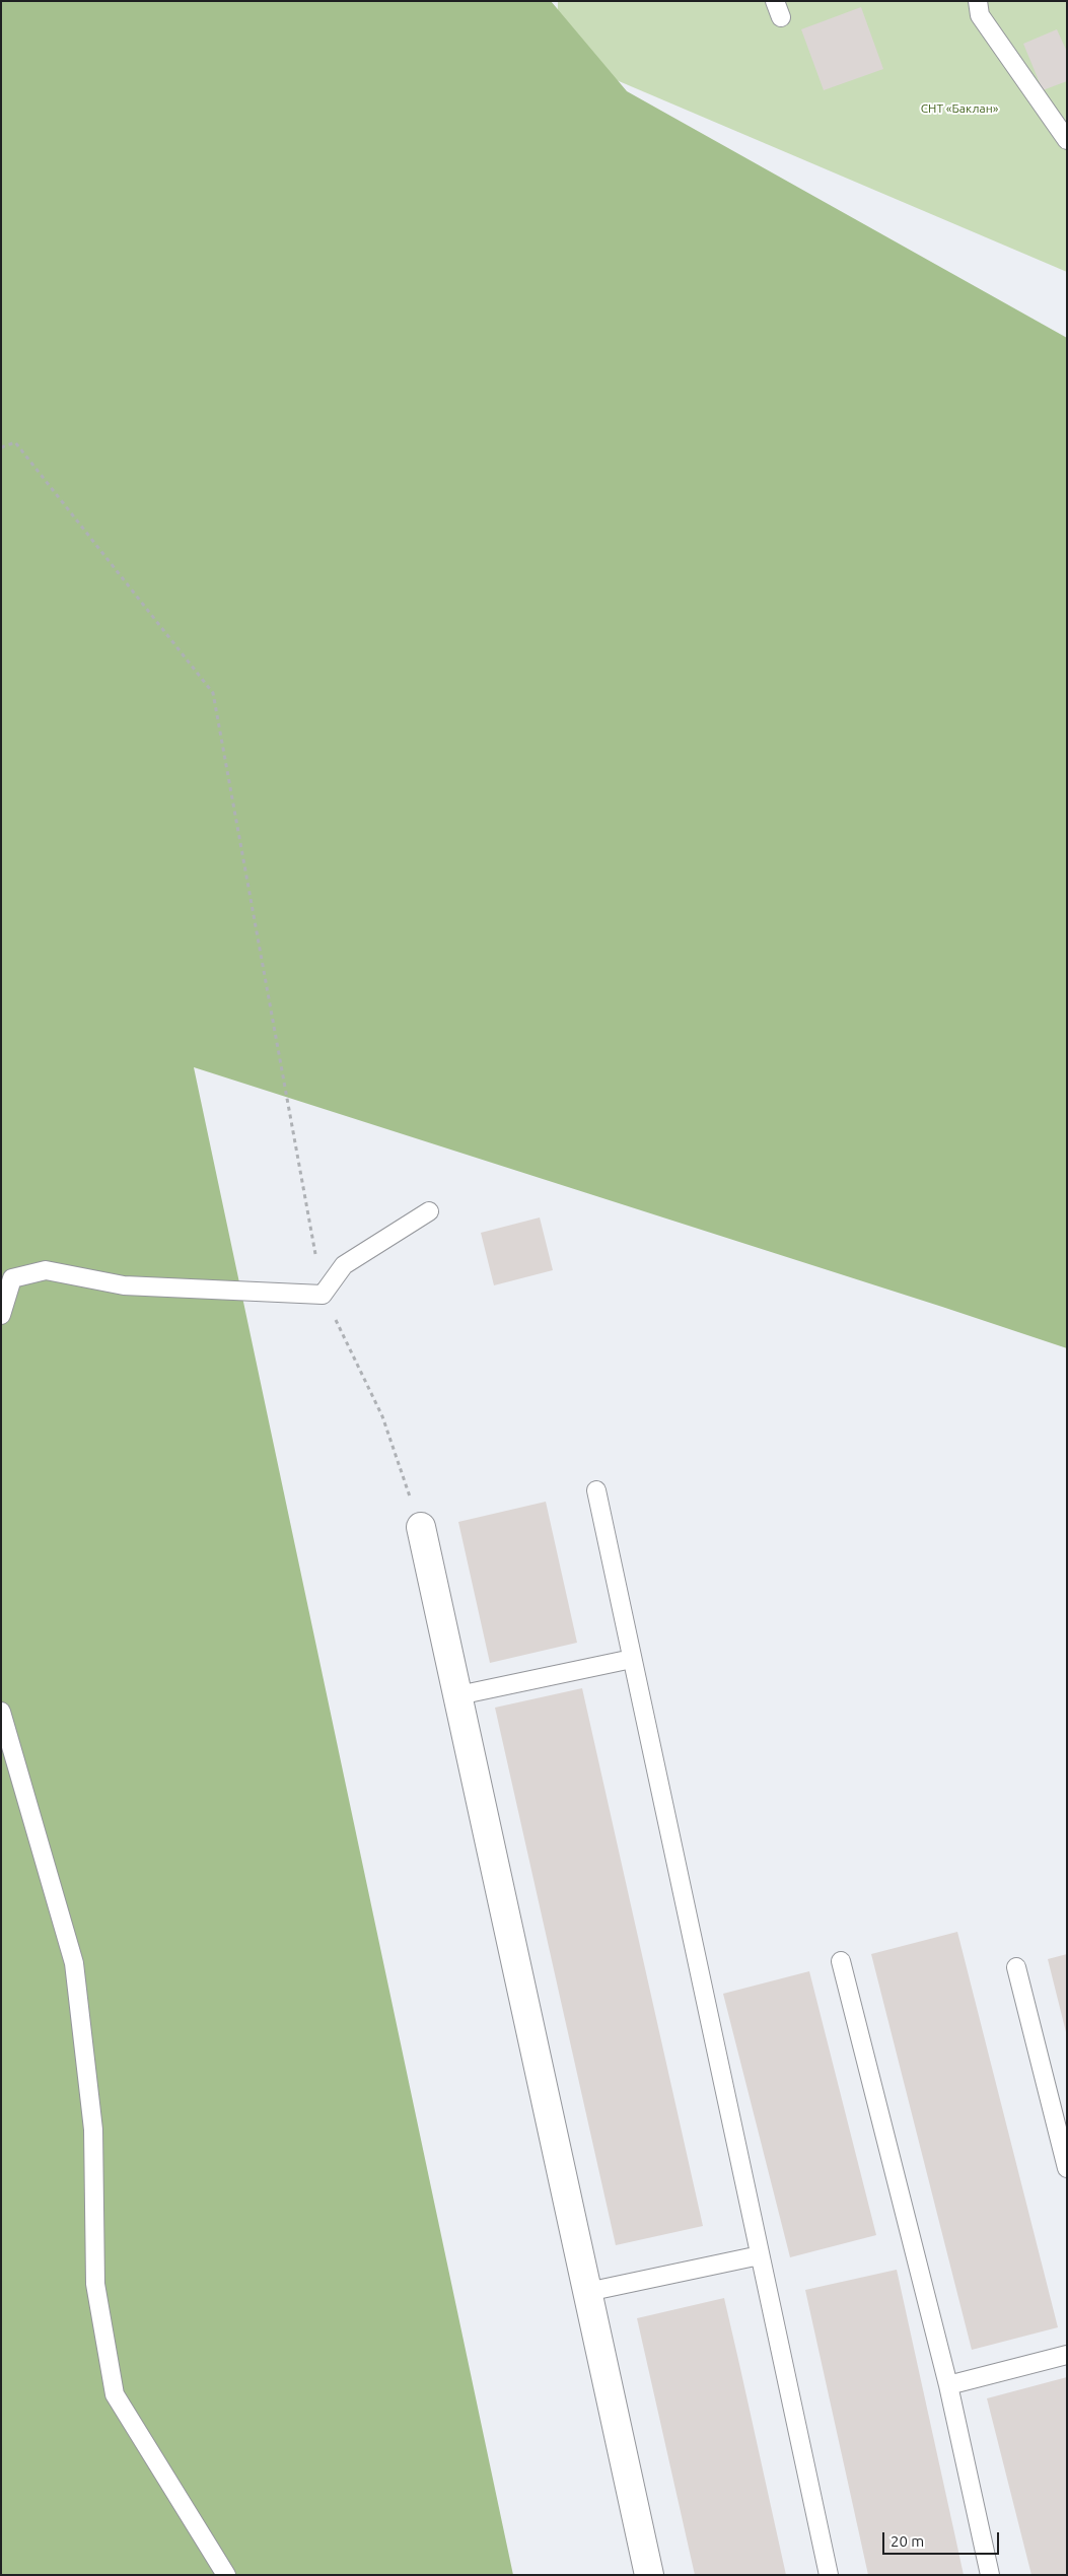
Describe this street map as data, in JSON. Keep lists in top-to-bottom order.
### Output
{
  "parks": ["СНТ «Баклан»"],
  "scale_bar": "20 m"
}
